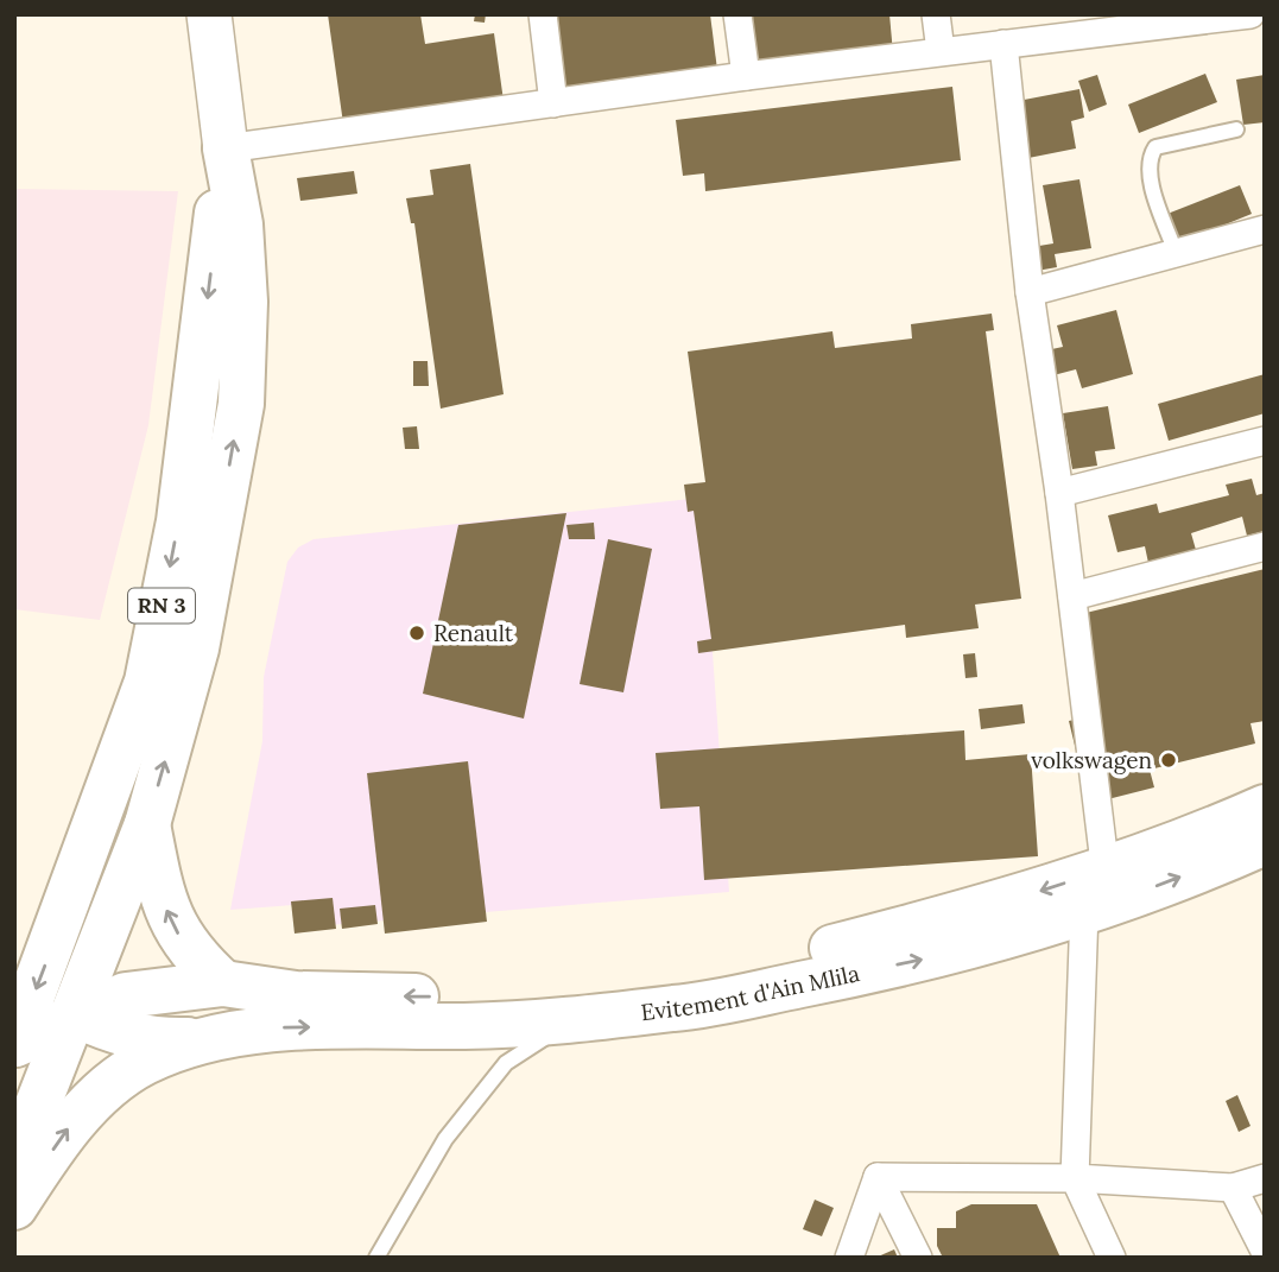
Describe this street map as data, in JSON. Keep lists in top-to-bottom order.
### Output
{
  "streets": {
    "highway": ["RN 3", "Evitement d'Ain Mlila"]
  },
  "crossings": [
    ["RN 3", "Evitement d'Ain Mlila"]
  ],
  "places": ["Renault", "volkswagen"]
}
